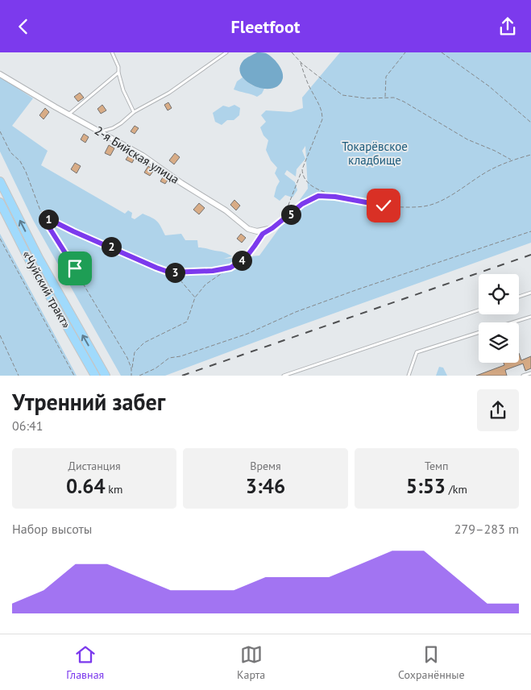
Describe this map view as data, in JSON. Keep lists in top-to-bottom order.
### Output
{
  "streets": {
    "highway": ["«Чуйский тракт»"],
    "street": ["2-я Бийская улица"]
  },
  "parks": ["Токарёвское кладбище"],
  "page": {
    "header": "Fleetfoot",
    "pins": [
      "5",
      "1",
      "2",
      "4",
      "3"
    ],
    "heading": ["Утренний забег", "06:41"],
    "stats": [
      ["Дистанция", "0.64 km"],
      ["Время", "3:46"],
      ["Темп", "5:53 /km"]
    ],
    "chart": ["Набор высоты", "279–283 m"],
    "tabs": ["Главная", "Карта", "Сохранённые"]
  }
}
